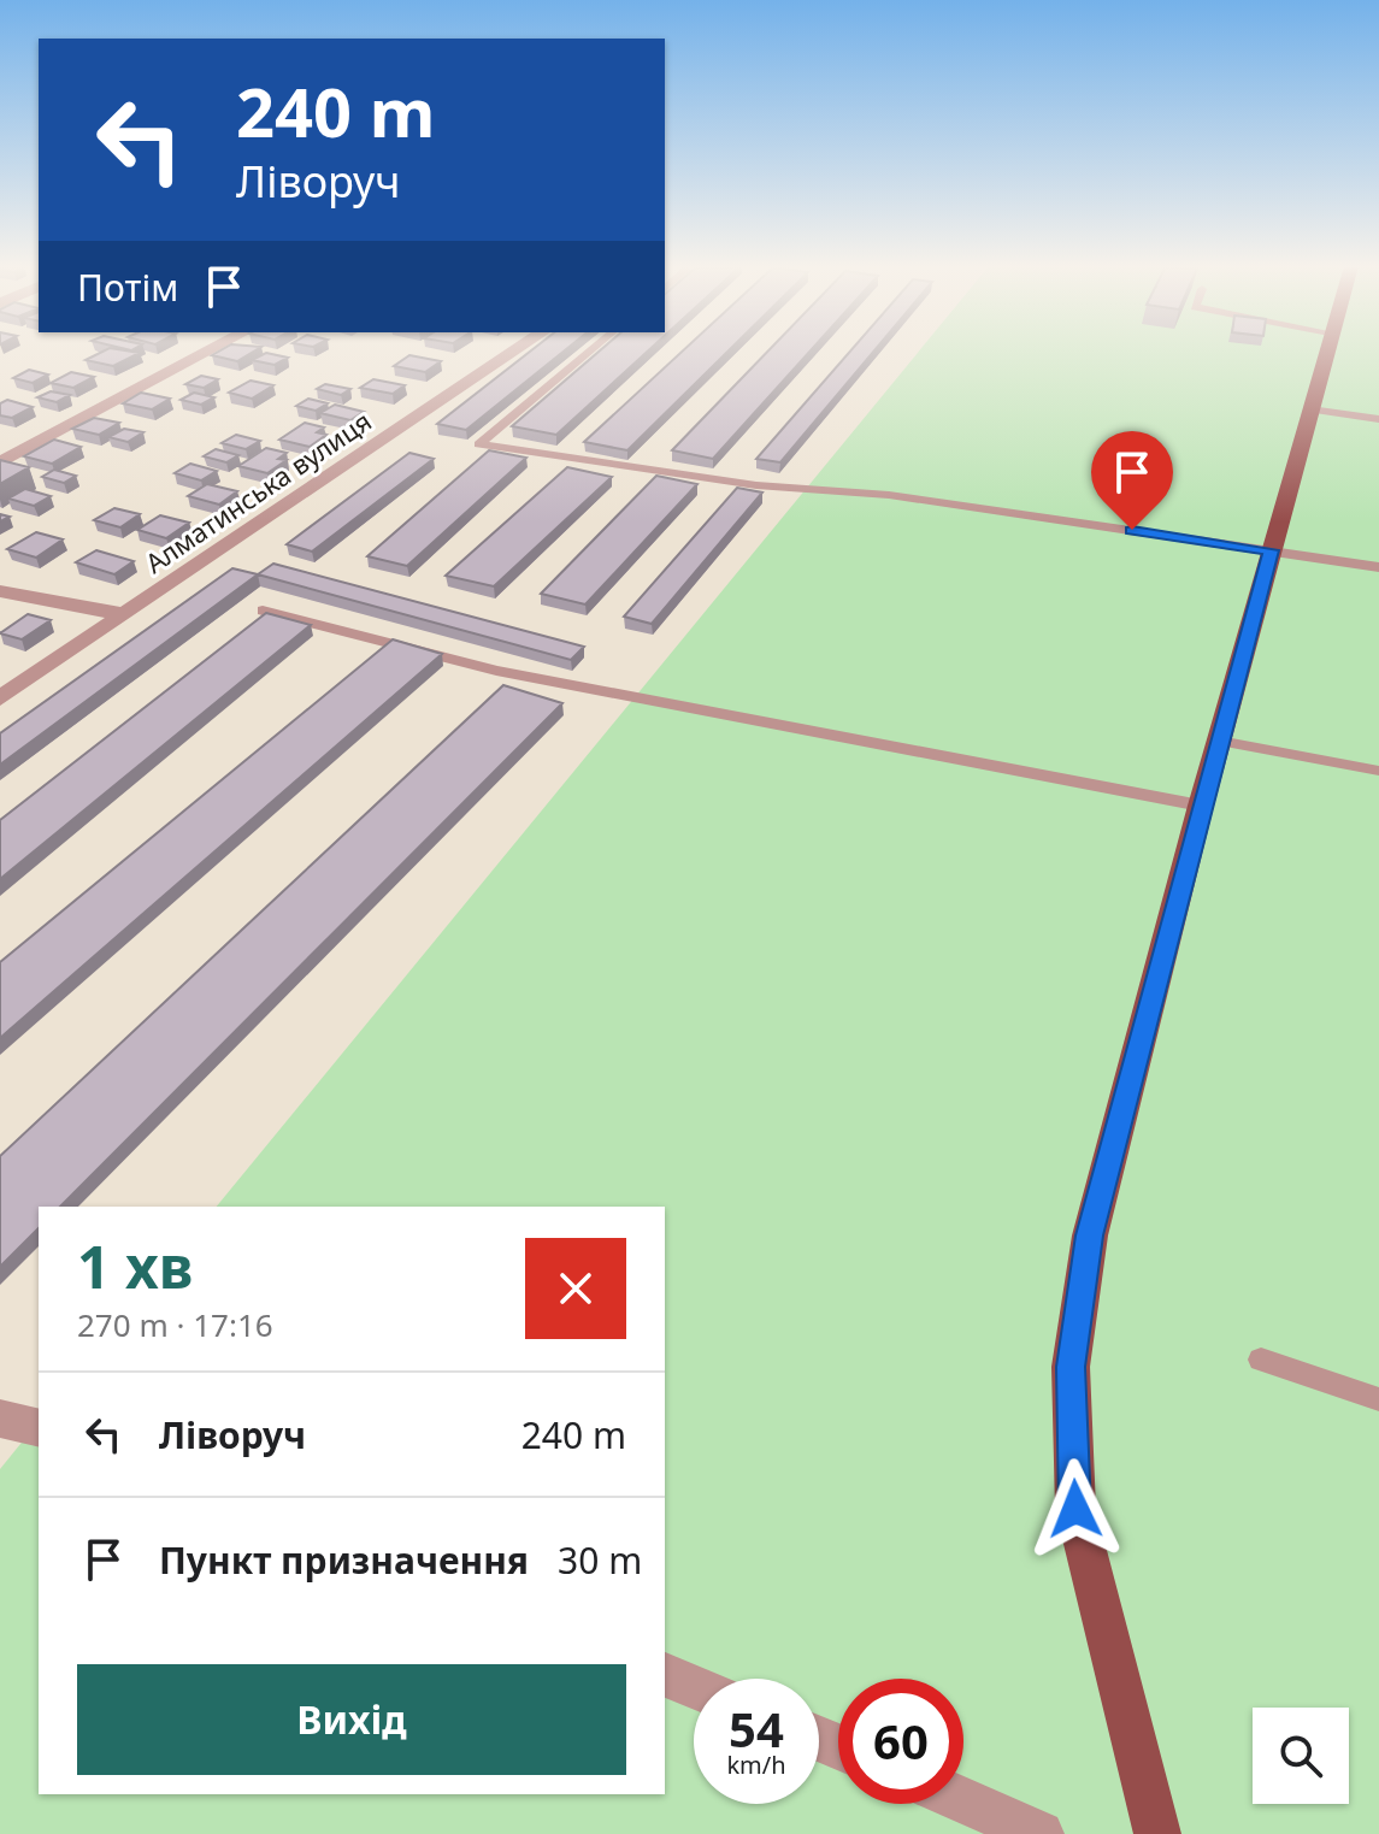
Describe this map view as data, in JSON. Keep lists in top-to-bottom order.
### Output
{
  "streets": {
    "street": ["Алматинська вулиця"]
  },
  "page": {
    "turn": ["240 m", "Ліворуч"],
    "then": "Потім",
    "heading": ["1 хв", "270 m · 17:16"],
    "list": [
      {
        "name": "Ліворуч",
        "value": "240 m"
      },
      {
        "name": "Пункт призначення",
        "value": "30 m"
      }
    ],
    "buttons": "Вихід",
    "speed": "54 km/h",
    "limit": "60"
  }
}
